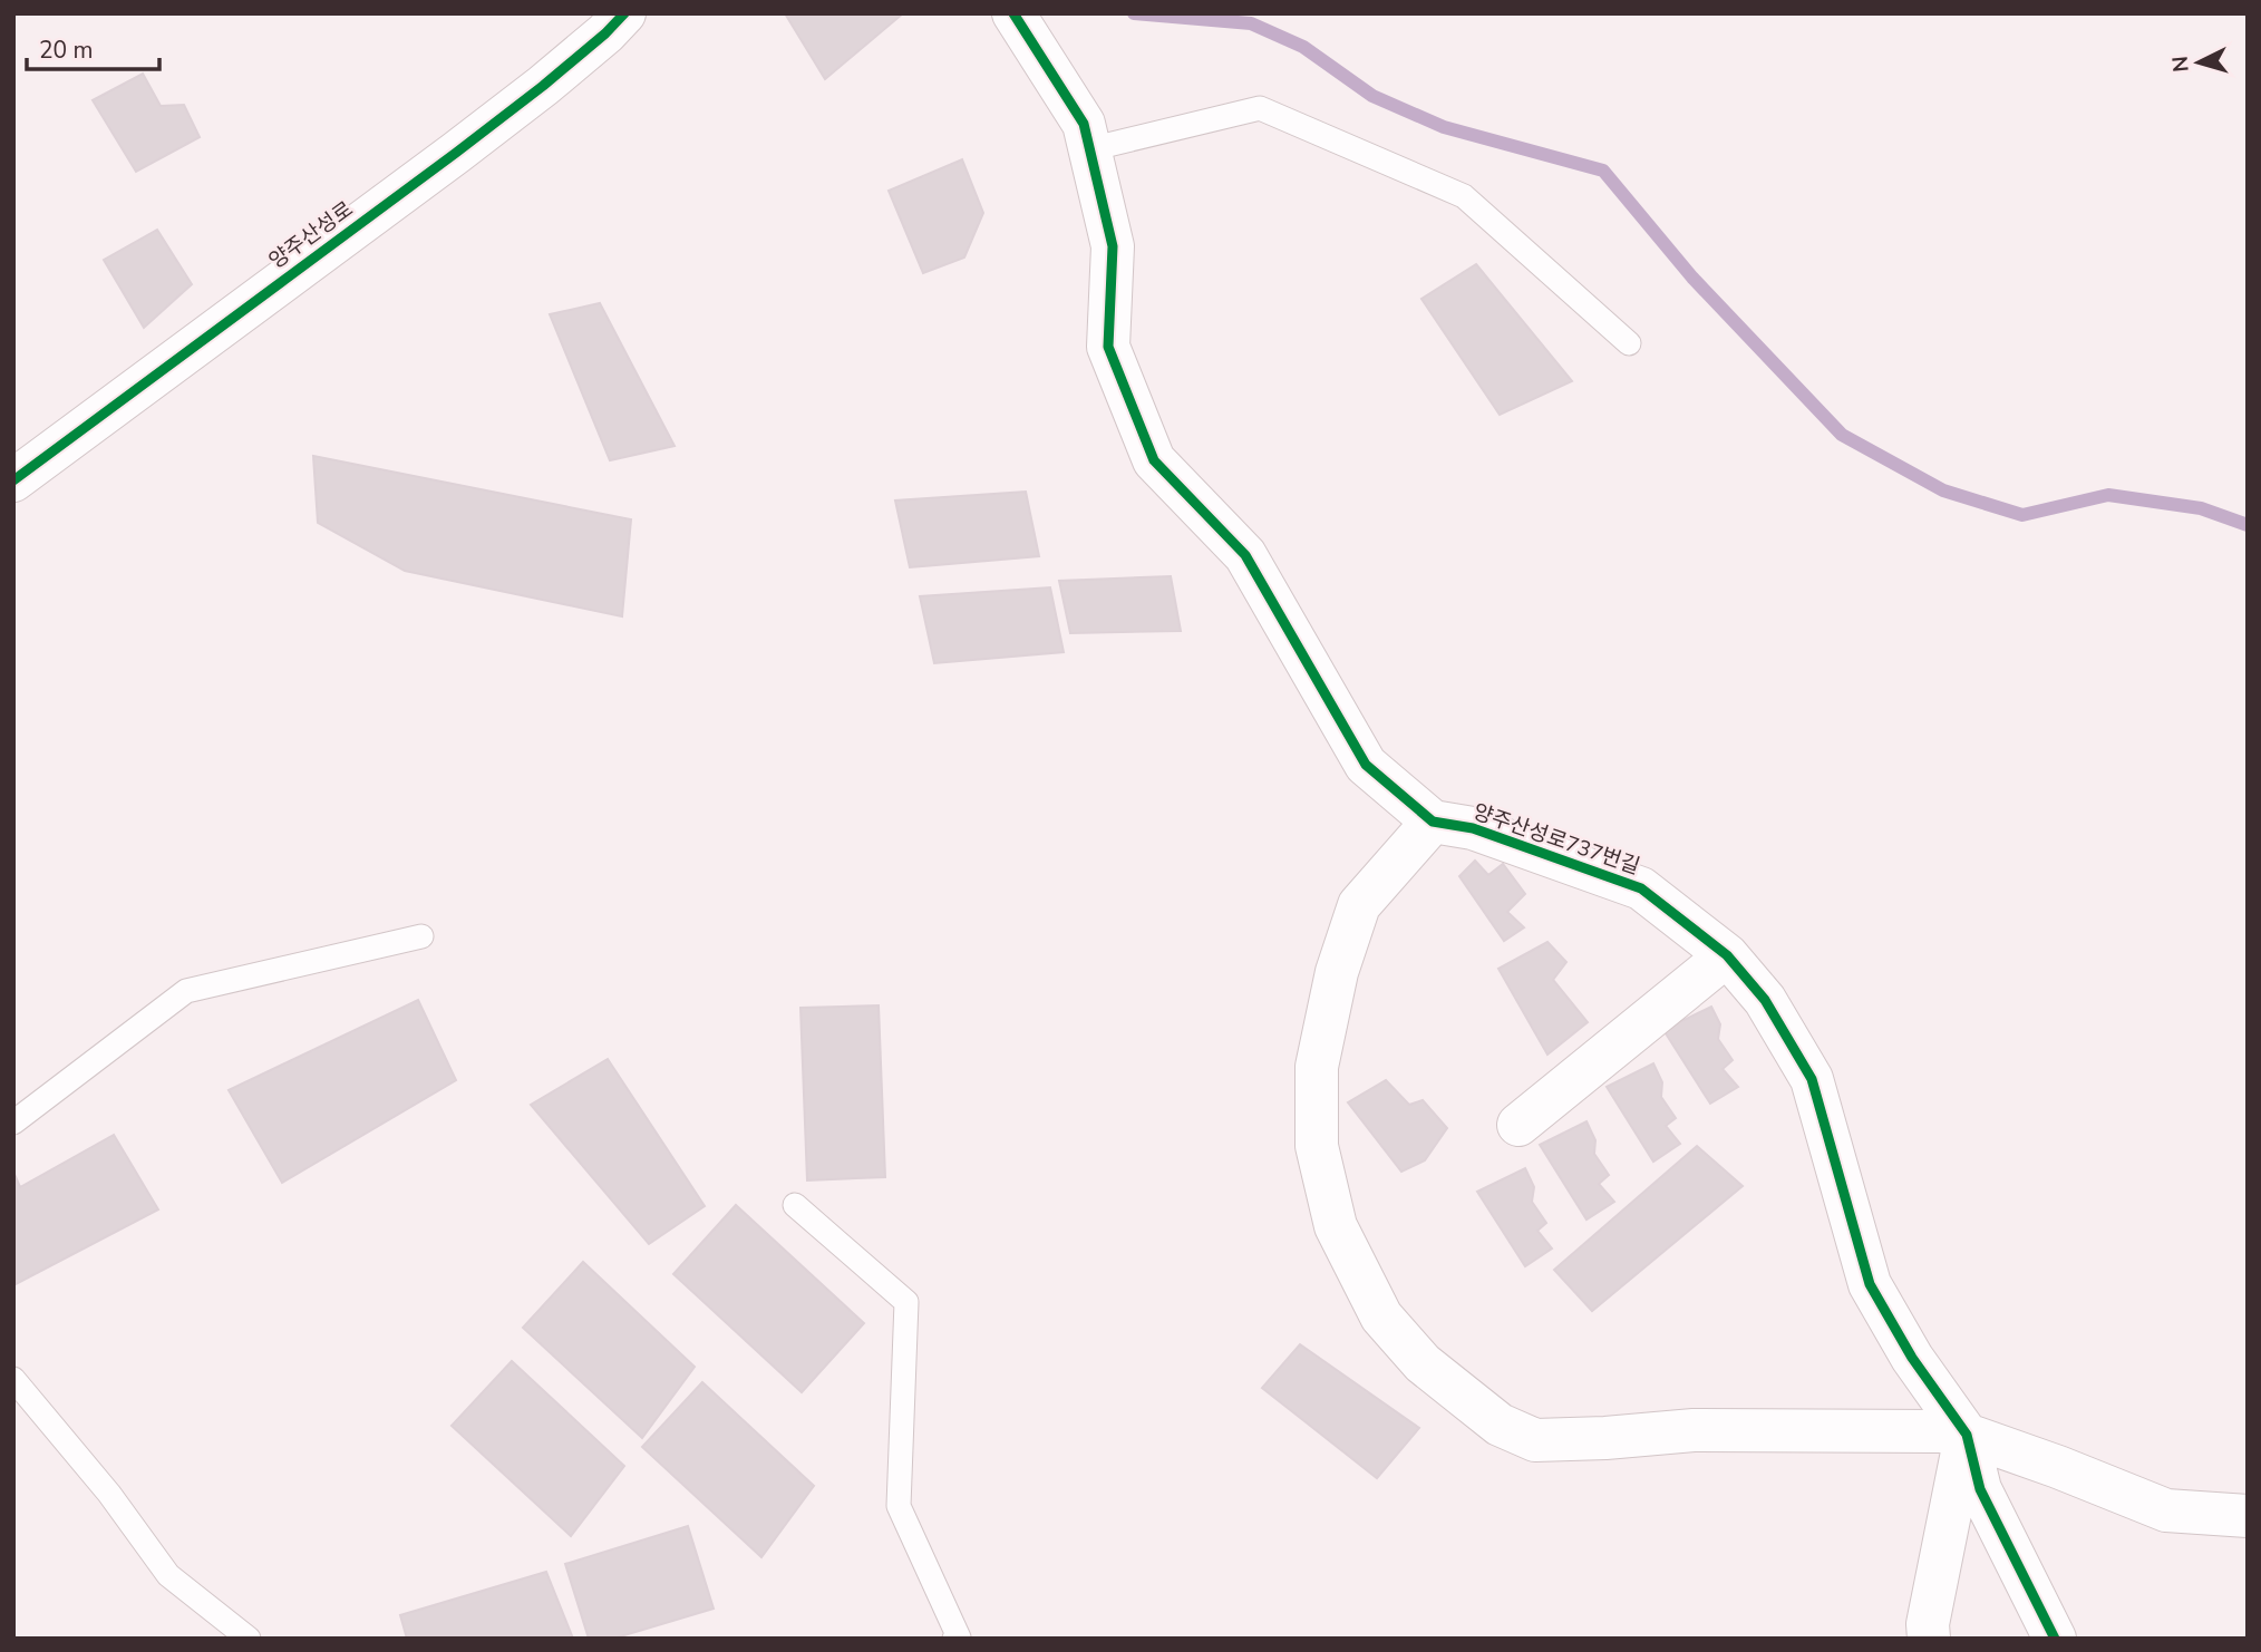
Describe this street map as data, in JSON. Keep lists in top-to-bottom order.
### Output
{
  "streets": {
    "street": ["양주산성로", "양주산성로737번길"]
  },
  "scale_bar": "20 m",
  "north": "left"
}
